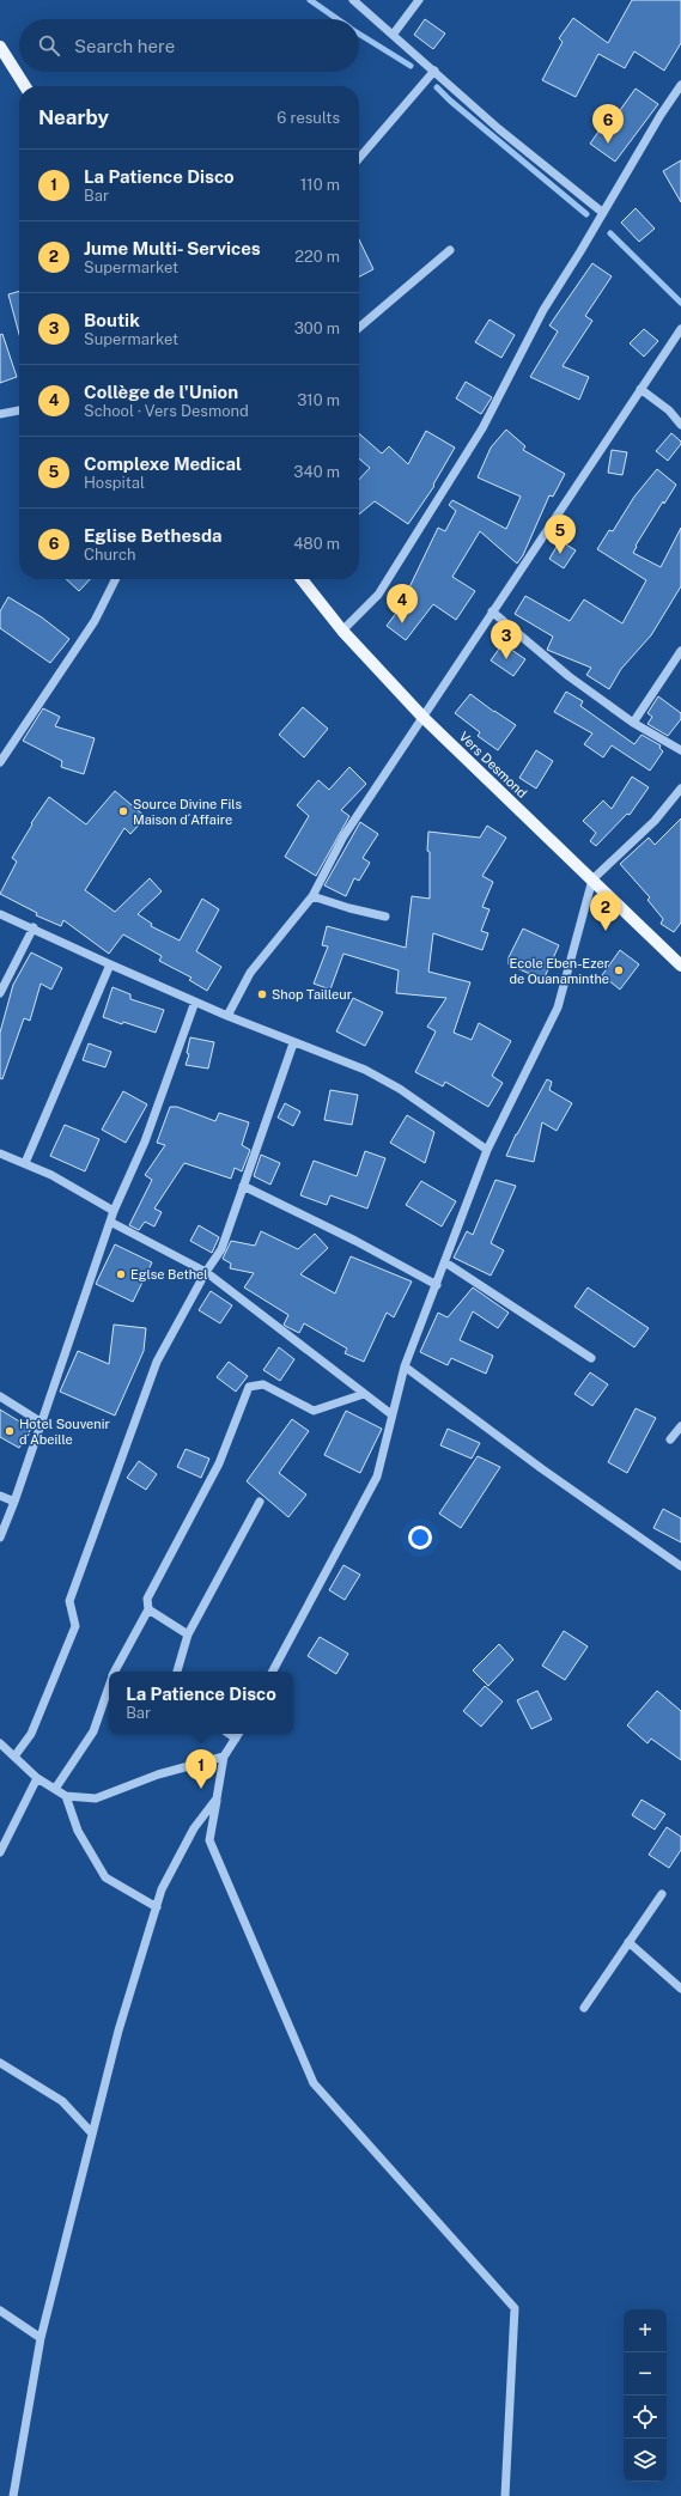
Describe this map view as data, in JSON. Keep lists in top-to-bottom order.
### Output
{
  "streets": {
    "main road": ["Vers Desmond"]
  },
  "places": [
    "Source Divine Fils Maison d´Affaire",
    "Ecole Eben-Ezer de Ouanaminthe",
    "Shop Tailleur",
    "Eglse Bethel",
    "Hotel Souvenir d´Abeille"
  ],
  "page": {
    "search": "Search here",
    "heading": ["Nearby", "6 results"],
    "pins": [
      "6",
      "5",
      "4",
      "3",
      "2",
      "1"
    ],
    "list": [
      {
        "mark": "1",
        "name": "La Patience Disco",
        "note": "Bar",
        "value": "110 m"
      },
      {
        "mark": "2",
        "name": "Jume Multi- Services",
        "note": "Supermarket",
        "value": "220 m"
      },
      {
        "mark": "3",
        "name": "Boutik",
        "note": "Supermarket",
        "value": "300 m"
      },
      {
        "mark": "4",
        "name": "Collège de l'Union",
        "note": "School · Vers Desmond",
        "value": "310 m"
      },
      {
        "mark": "5",
        "name": "Complexe Medical",
        "note": "Hospital",
        "value": "340 m"
      },
      {
        "mark": "6",
        "name": "Eglise Bethesda",
        "note": "Church",
        "value": "480 m"
      }
    ],
    "popup": ["La Patience Disco", "Bar"],
    "map_buttons": ["+", "−"]
  }
}
